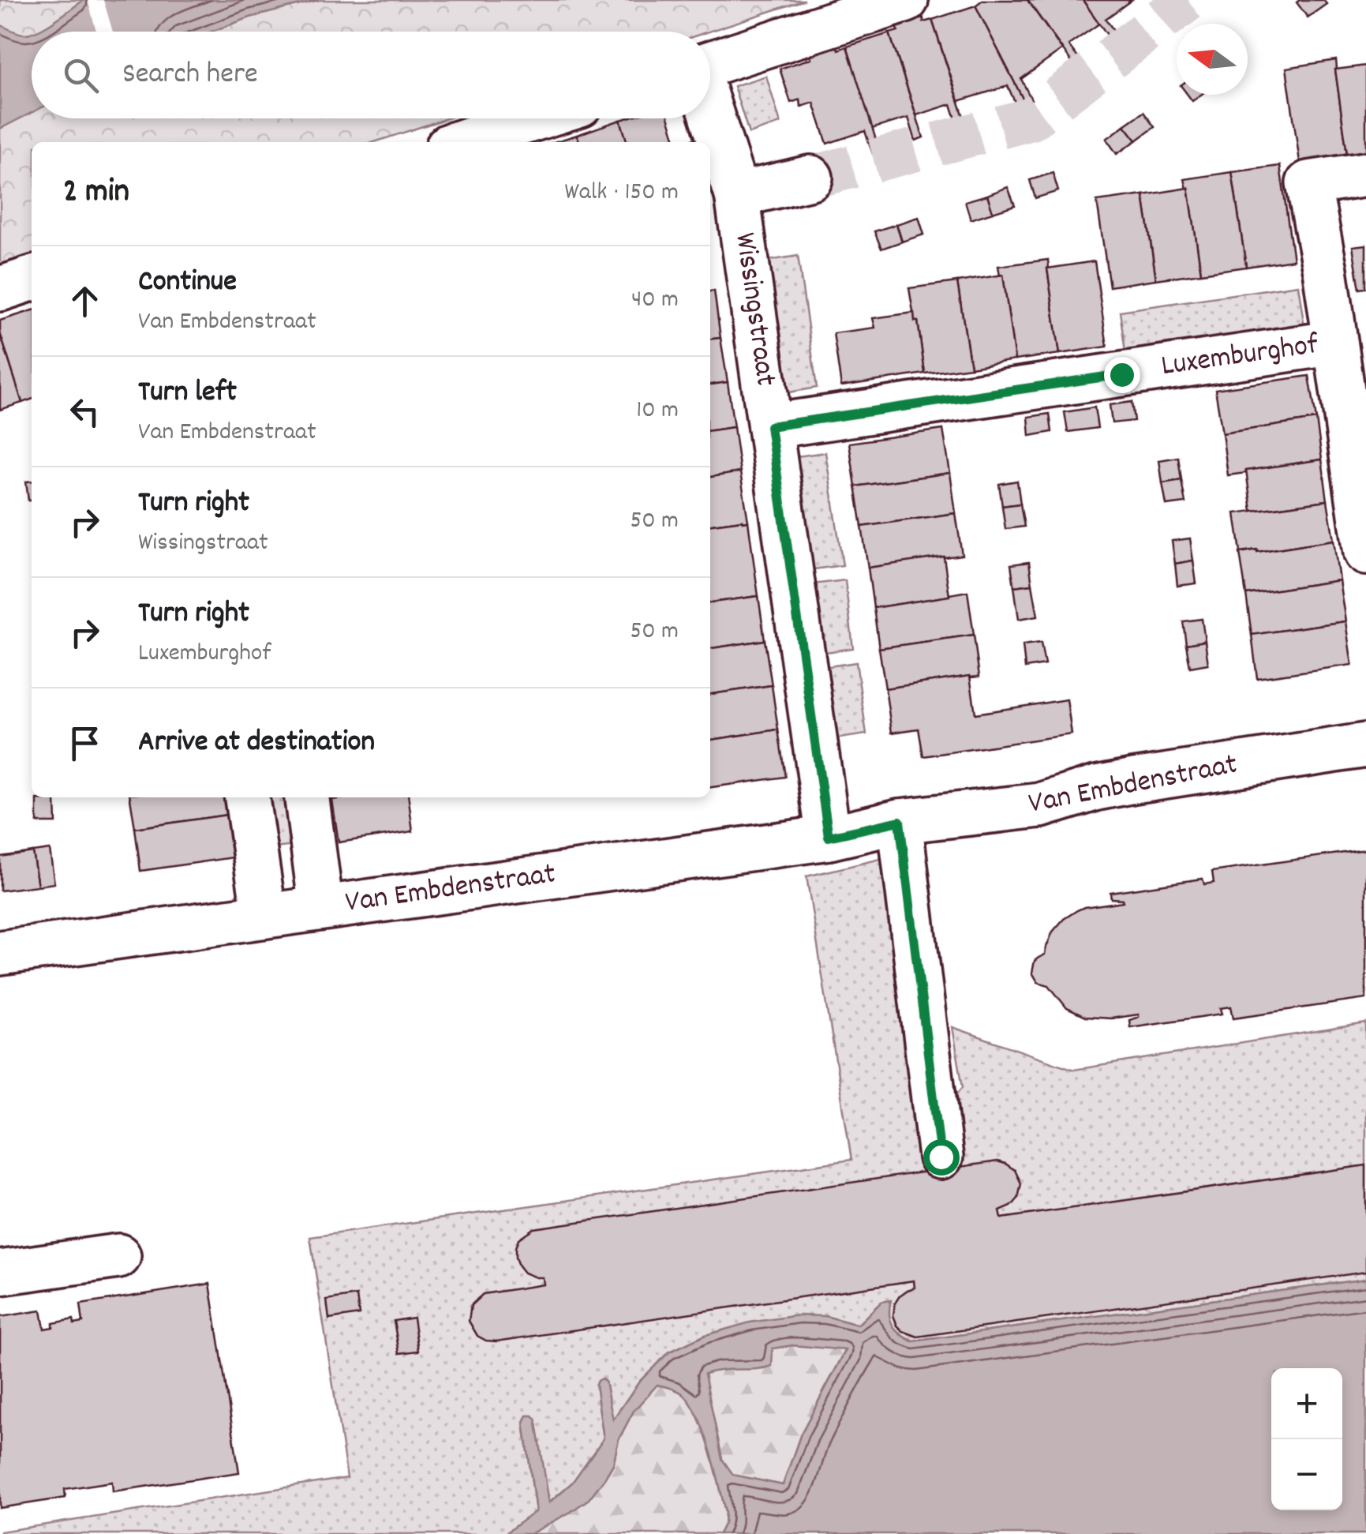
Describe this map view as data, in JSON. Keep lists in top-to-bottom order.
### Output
{
  "streets": {
    "street": ["Wissingstraat", "Luxemburghof", "Van Embdenstraat"]
  },
  "crossings": [
    ["Wissingstraat", "Luxemburghof"],
    ["Wissingstraat", "Van Embdenstraat"]
  ],
  "north": "left",
  "page": {
    "search": "Search here",
    "heading": ["2 min", "Walk · 150 m"],
    "list": [
      ["Continue", "Van Embdenstraat", "40 m"],
      ["Turn left", "Van Embdenstraat", "10 m"],
      ["Turn right", "Wissingstraat", "50 m"],
      ["Turn right", "Luxemburghof", "50 m"],
      "Arrive at destination"
    ],
    "map_buttons": ["+", "−"]
  }
}
